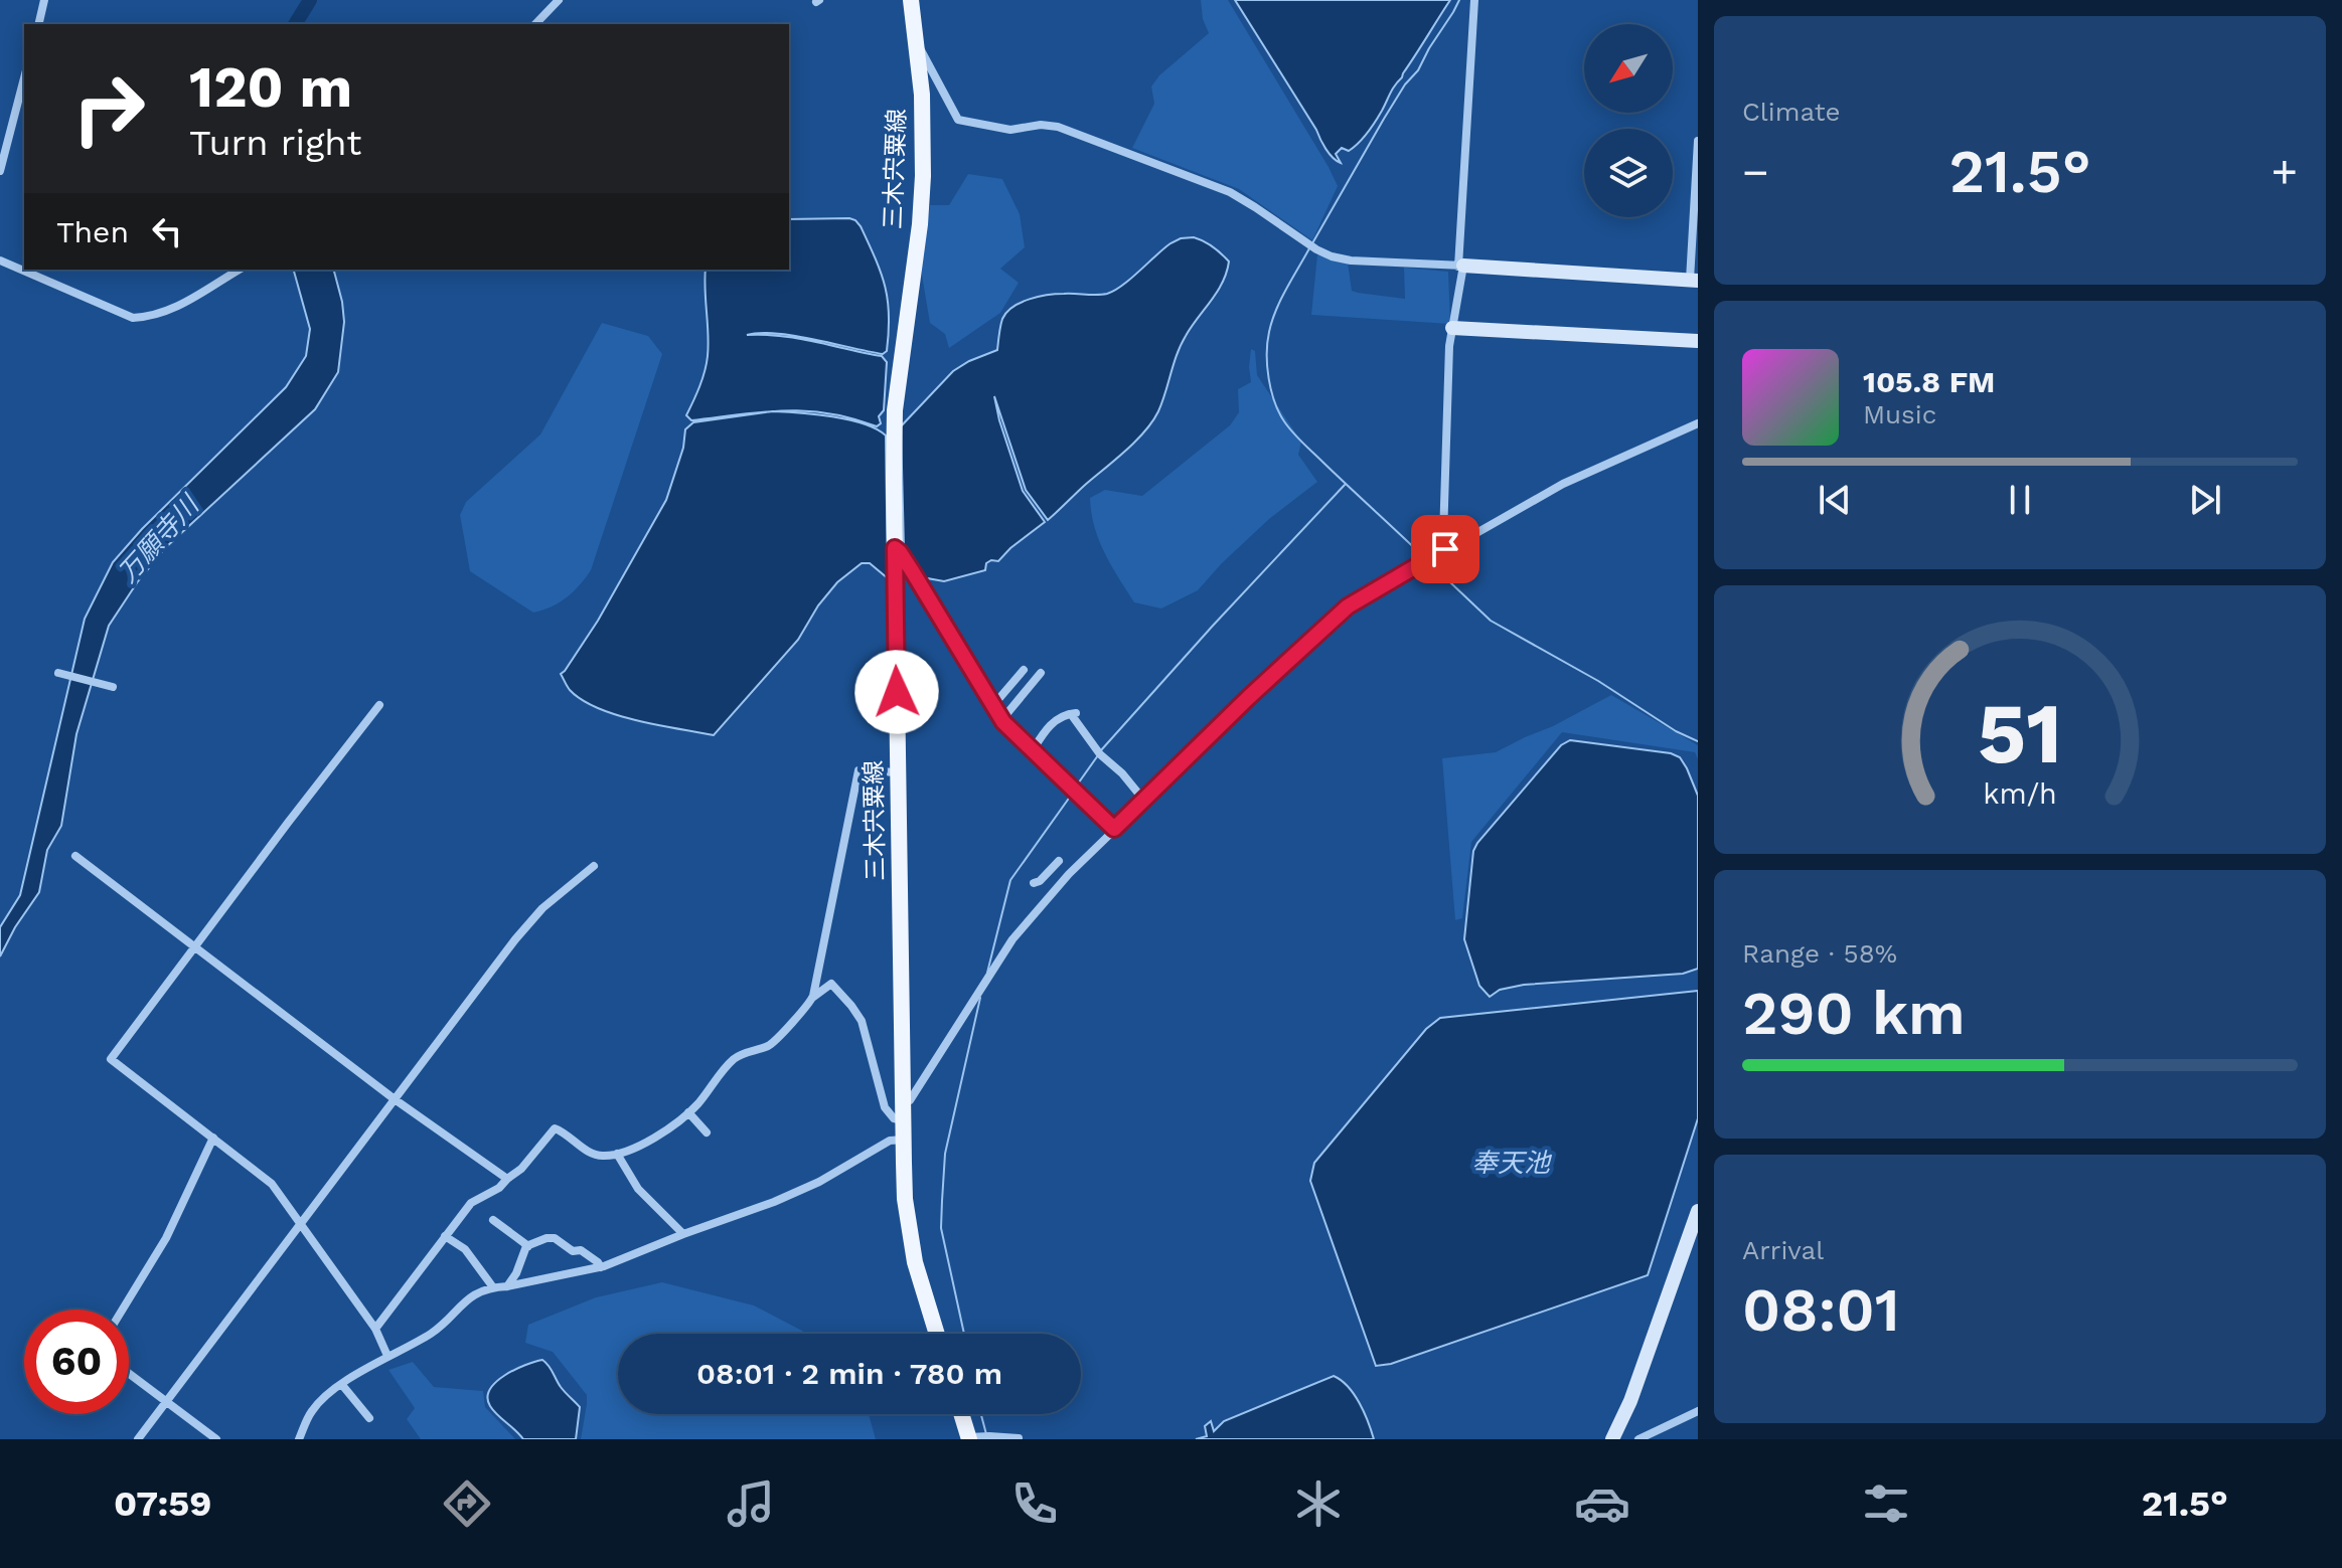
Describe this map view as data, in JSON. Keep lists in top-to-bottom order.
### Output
{
  "streets": {
    "main road": ["三木宍粟線"]
  },
  "water": ["万願寺川", "奉天池"],
  "north": "bottom left",
  "page": {
    "tile": [
      "Climate",
      ["Range · 58%", "290 km"],
      ["Arrival", "08:01"]
    ],
    "turn": ["120 m", "Turn right"],
    "heat": ["−", "21.5°", "+"],
    "then": "Then",
    "song": ["105.8 FM", "Music"],
    "limit": "60",
    "trip": "08:01 · 2 min · 780 m",
    "tabs": ["07:59", "21.5°"],
    "gauge": ["51", "km/h"]
  }
}
